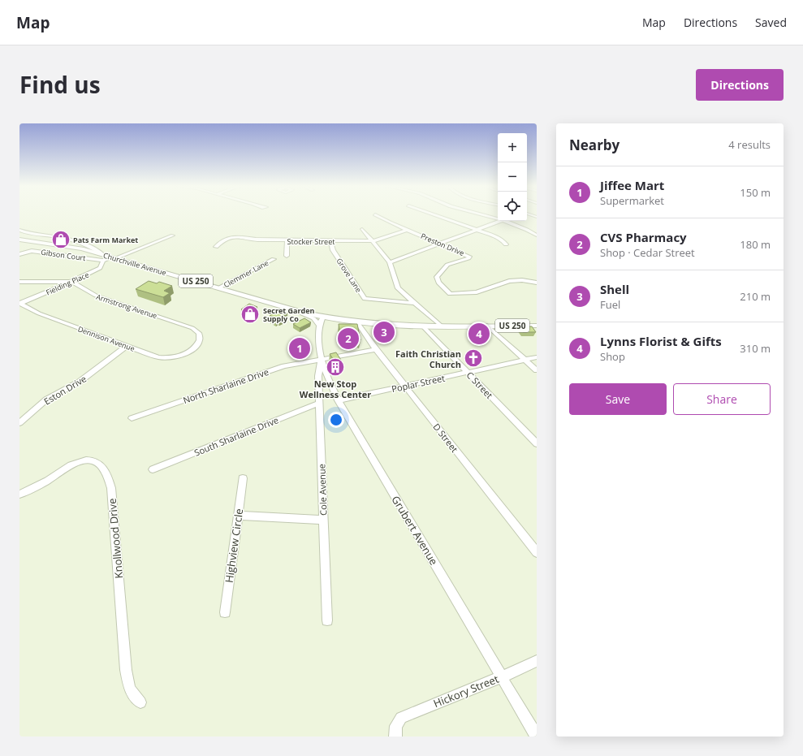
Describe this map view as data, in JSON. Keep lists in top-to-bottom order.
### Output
{
  "streets": {
    "main road": ["Churchville Avenue", "US 250"],
    "street": [
      "Stocker Street",
      "Preston Drive",
      "Gibson Court",
      "Clemmer Lane",
      "Grove Lane",
      "Fielding Place",
      "Armstrong Avenue",
      "Dennison Avenue",
      "Poplar Street",
      "C Street",
      "North Sharlaine Drive",
      "Eston Drive",
      "South Sharlaine Drive",
      "D Street",
      "Cole Avenue",
      "Grubert Avenue",
      "Knollwood Drive",
      "Highview Circle",
      "Hickory Street"
    ]
  },
  "crossings": [
    ["Stocker Street", "Preston Drive"],
    ["Stocker Street", "Grove Lane"],
    ["Gibson Court", "Churchville Avenue"],
    ["Gibson Court", "Fielding Place"],
    ["Churchville Avenue", "Clemmer Lane"],
    ["Churchville Avenue", "Fielding Place"],
    ["Churchville Avenue", "C Street"],
    ["Churchville Avenue", "D Street"],
    ["Churchville Avenue", "Grubert Avenue"],
    ["Fielding Place", "Armstrong Avenue"],
    ["Fielding Place", "Dennison Avenue"],
    ["Armstrong Avenue", "Dennison Avenue"],
    ["Dennison Avenue", "Eston Drive"],
    ["Poplar Street", "C Street"],
    ["Poplar Street", "D Street"],
    ["Poplar Street", "Grubert Avenue"],
    ["North Sharlaine Drive", "D Street"],
    ["North Sharlaine Drive", "Cole Avenue"],
    ["North Sharlaine Drive", "Grubert Avenue"],
    ["South Sharlaine Drive", "Cole Avenue"],
    ["Cole Avenue", "Grubert Avenue"],
    ["Grubert Avenue", "Hickory Street"]
  ],
  "places": {
    "shop": ["Pats Farm Market", "Secret Garden Supply Co"],
    "church": ["Faith Christian Church"],
    "building": ["New Stop Wellness Center"]
  },
  "page": {
    "header": "Map",
    "nav": ["Map", "Directions", "Saved"],
    "title": "Find us",
    "buttons": [
      "Directions",
      ["Save", "Share"]
    ],
    "heading": ["Nearby", "4 results"],
    "map_buttons": ["+", "−"],
    "list": [
      {
        "mark": "1",
        "name": "Jiffee Mart",
        "note": "Supermarket",
        "value": "150 m"
      },
      {
        "mark": "2",
        "name": "CVS Pharmacy",
        "note": "Shop · Cedar Street",
        "value": "180 m"
      },
      {
        "mark": "3",
        "name": "Shell",
        "note": "Fuel",
        "value": "210 m"
      },
      {
        "mark": "4",
        "name": "Lynns Florist & Gifts",
        "note": "Shop",
        "value": "310 m"
      }
    ],
    "pins": [
      "3",
      "4",
      "2",
      "1"
    ]
  }
}
